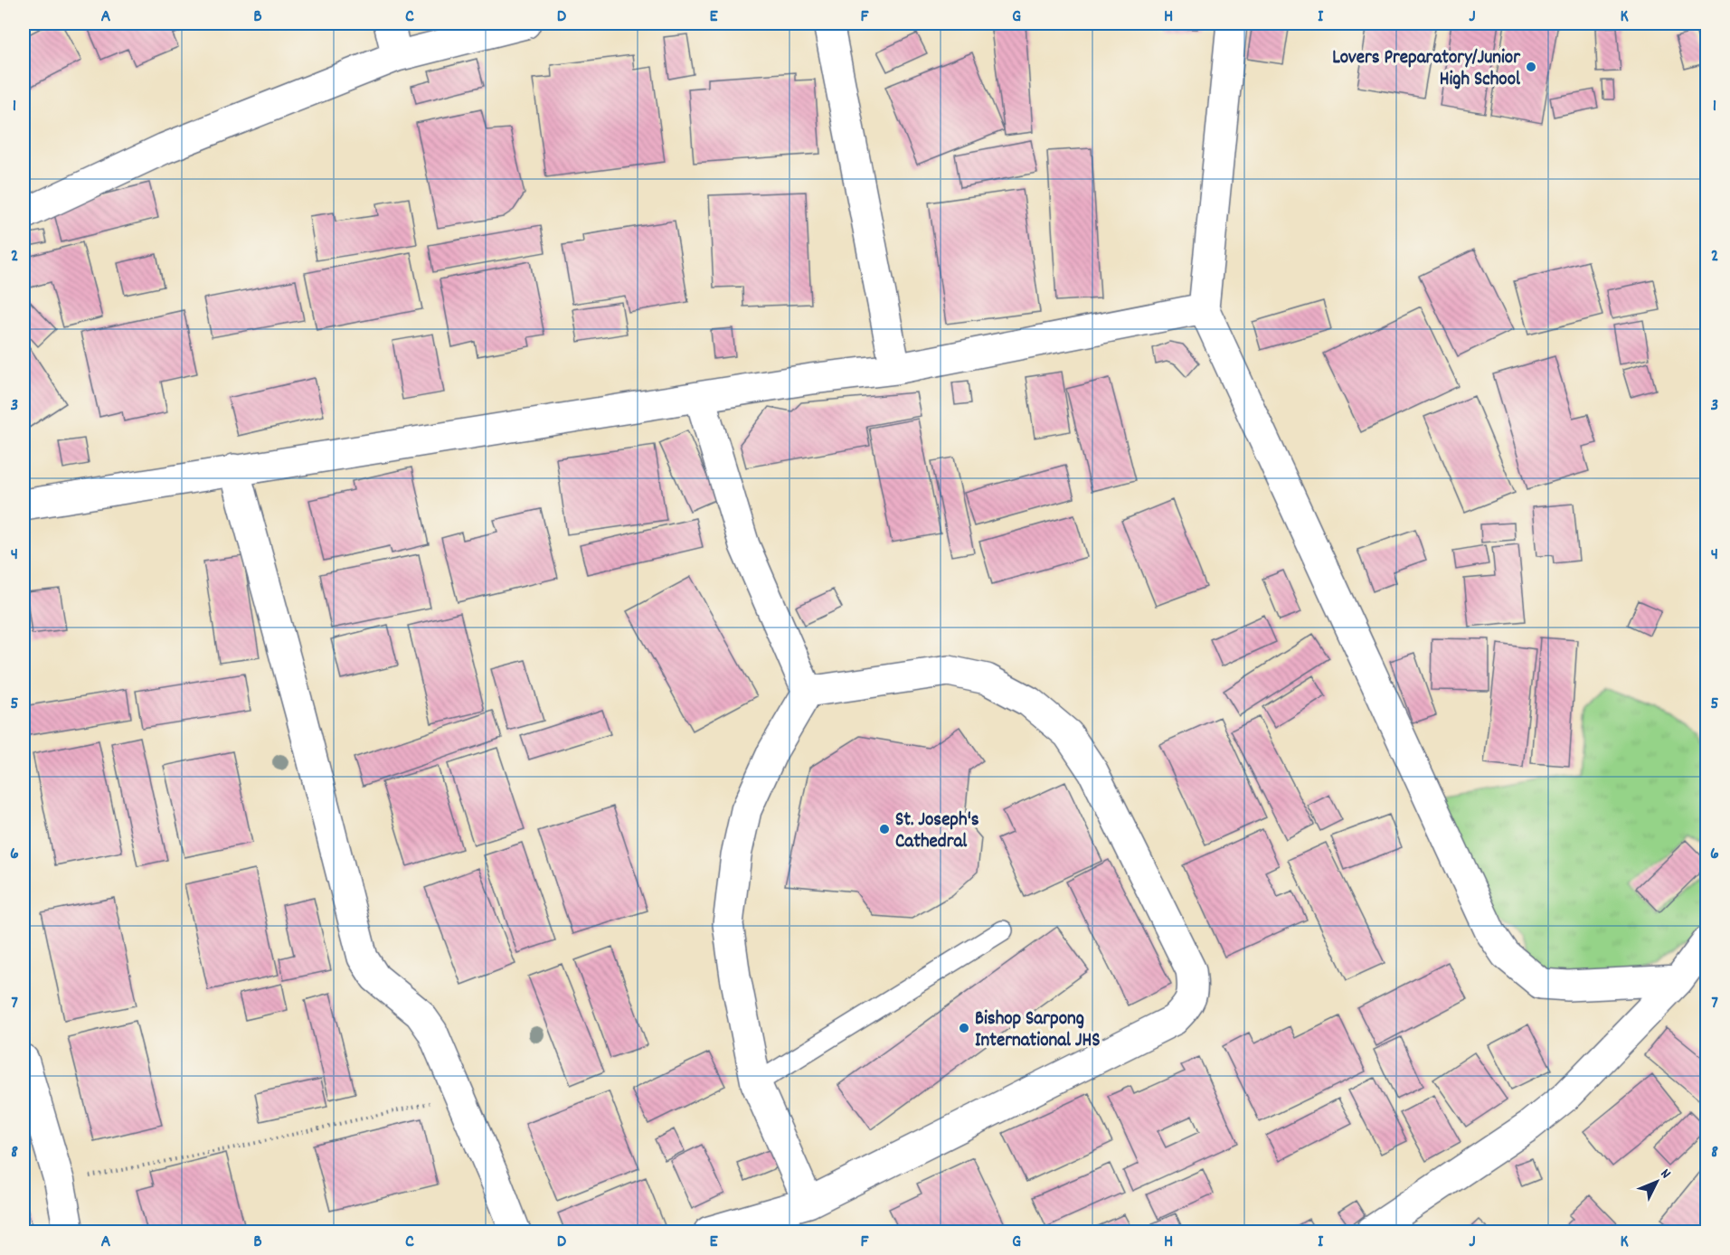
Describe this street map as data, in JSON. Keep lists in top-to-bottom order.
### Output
{
  "places": ["Lovers Preparatory/Junior High School", "St. Joseph's Cathedral", "Bishop Sarpong International JHS"],
  "north": "top right",
  "grid": {
    "columns": [
      "A",
      "B",
      "C",
      "D",
      "E",
      "F",
      "G",
      "H",
      "I",
      "J",
      "K"
    ],
    "rows": [
      "1",
      "2",
      "3",
      "4",
      "5",
      "6",
      "7",
      "8"
    ]
  }
}
